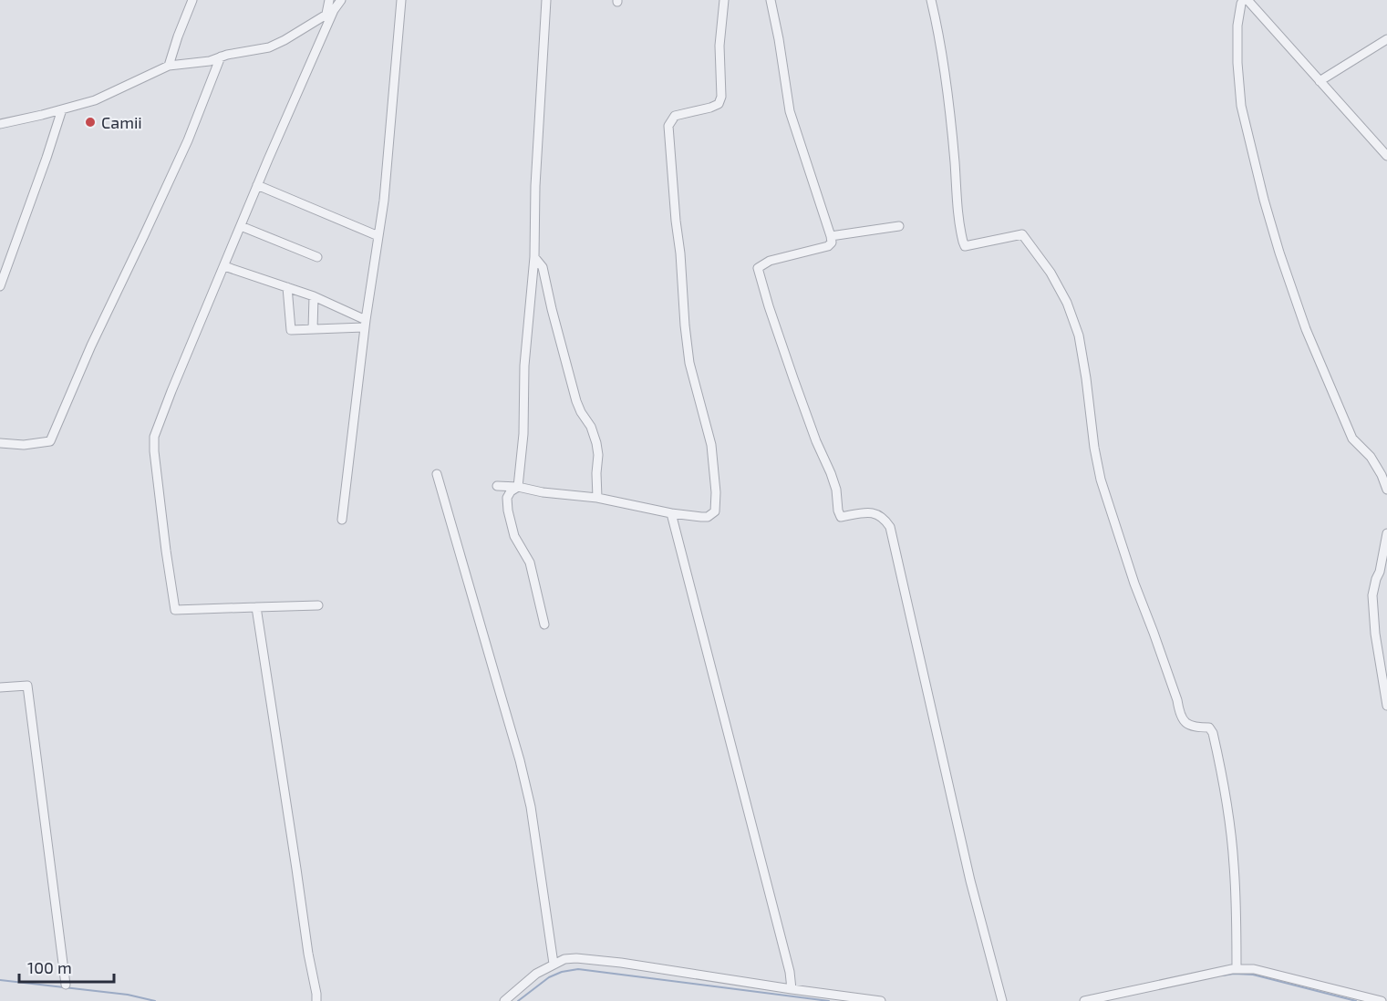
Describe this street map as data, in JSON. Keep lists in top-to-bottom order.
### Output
{
  "places": ["Camii"],
  "scale_bar": "100 m"
}
